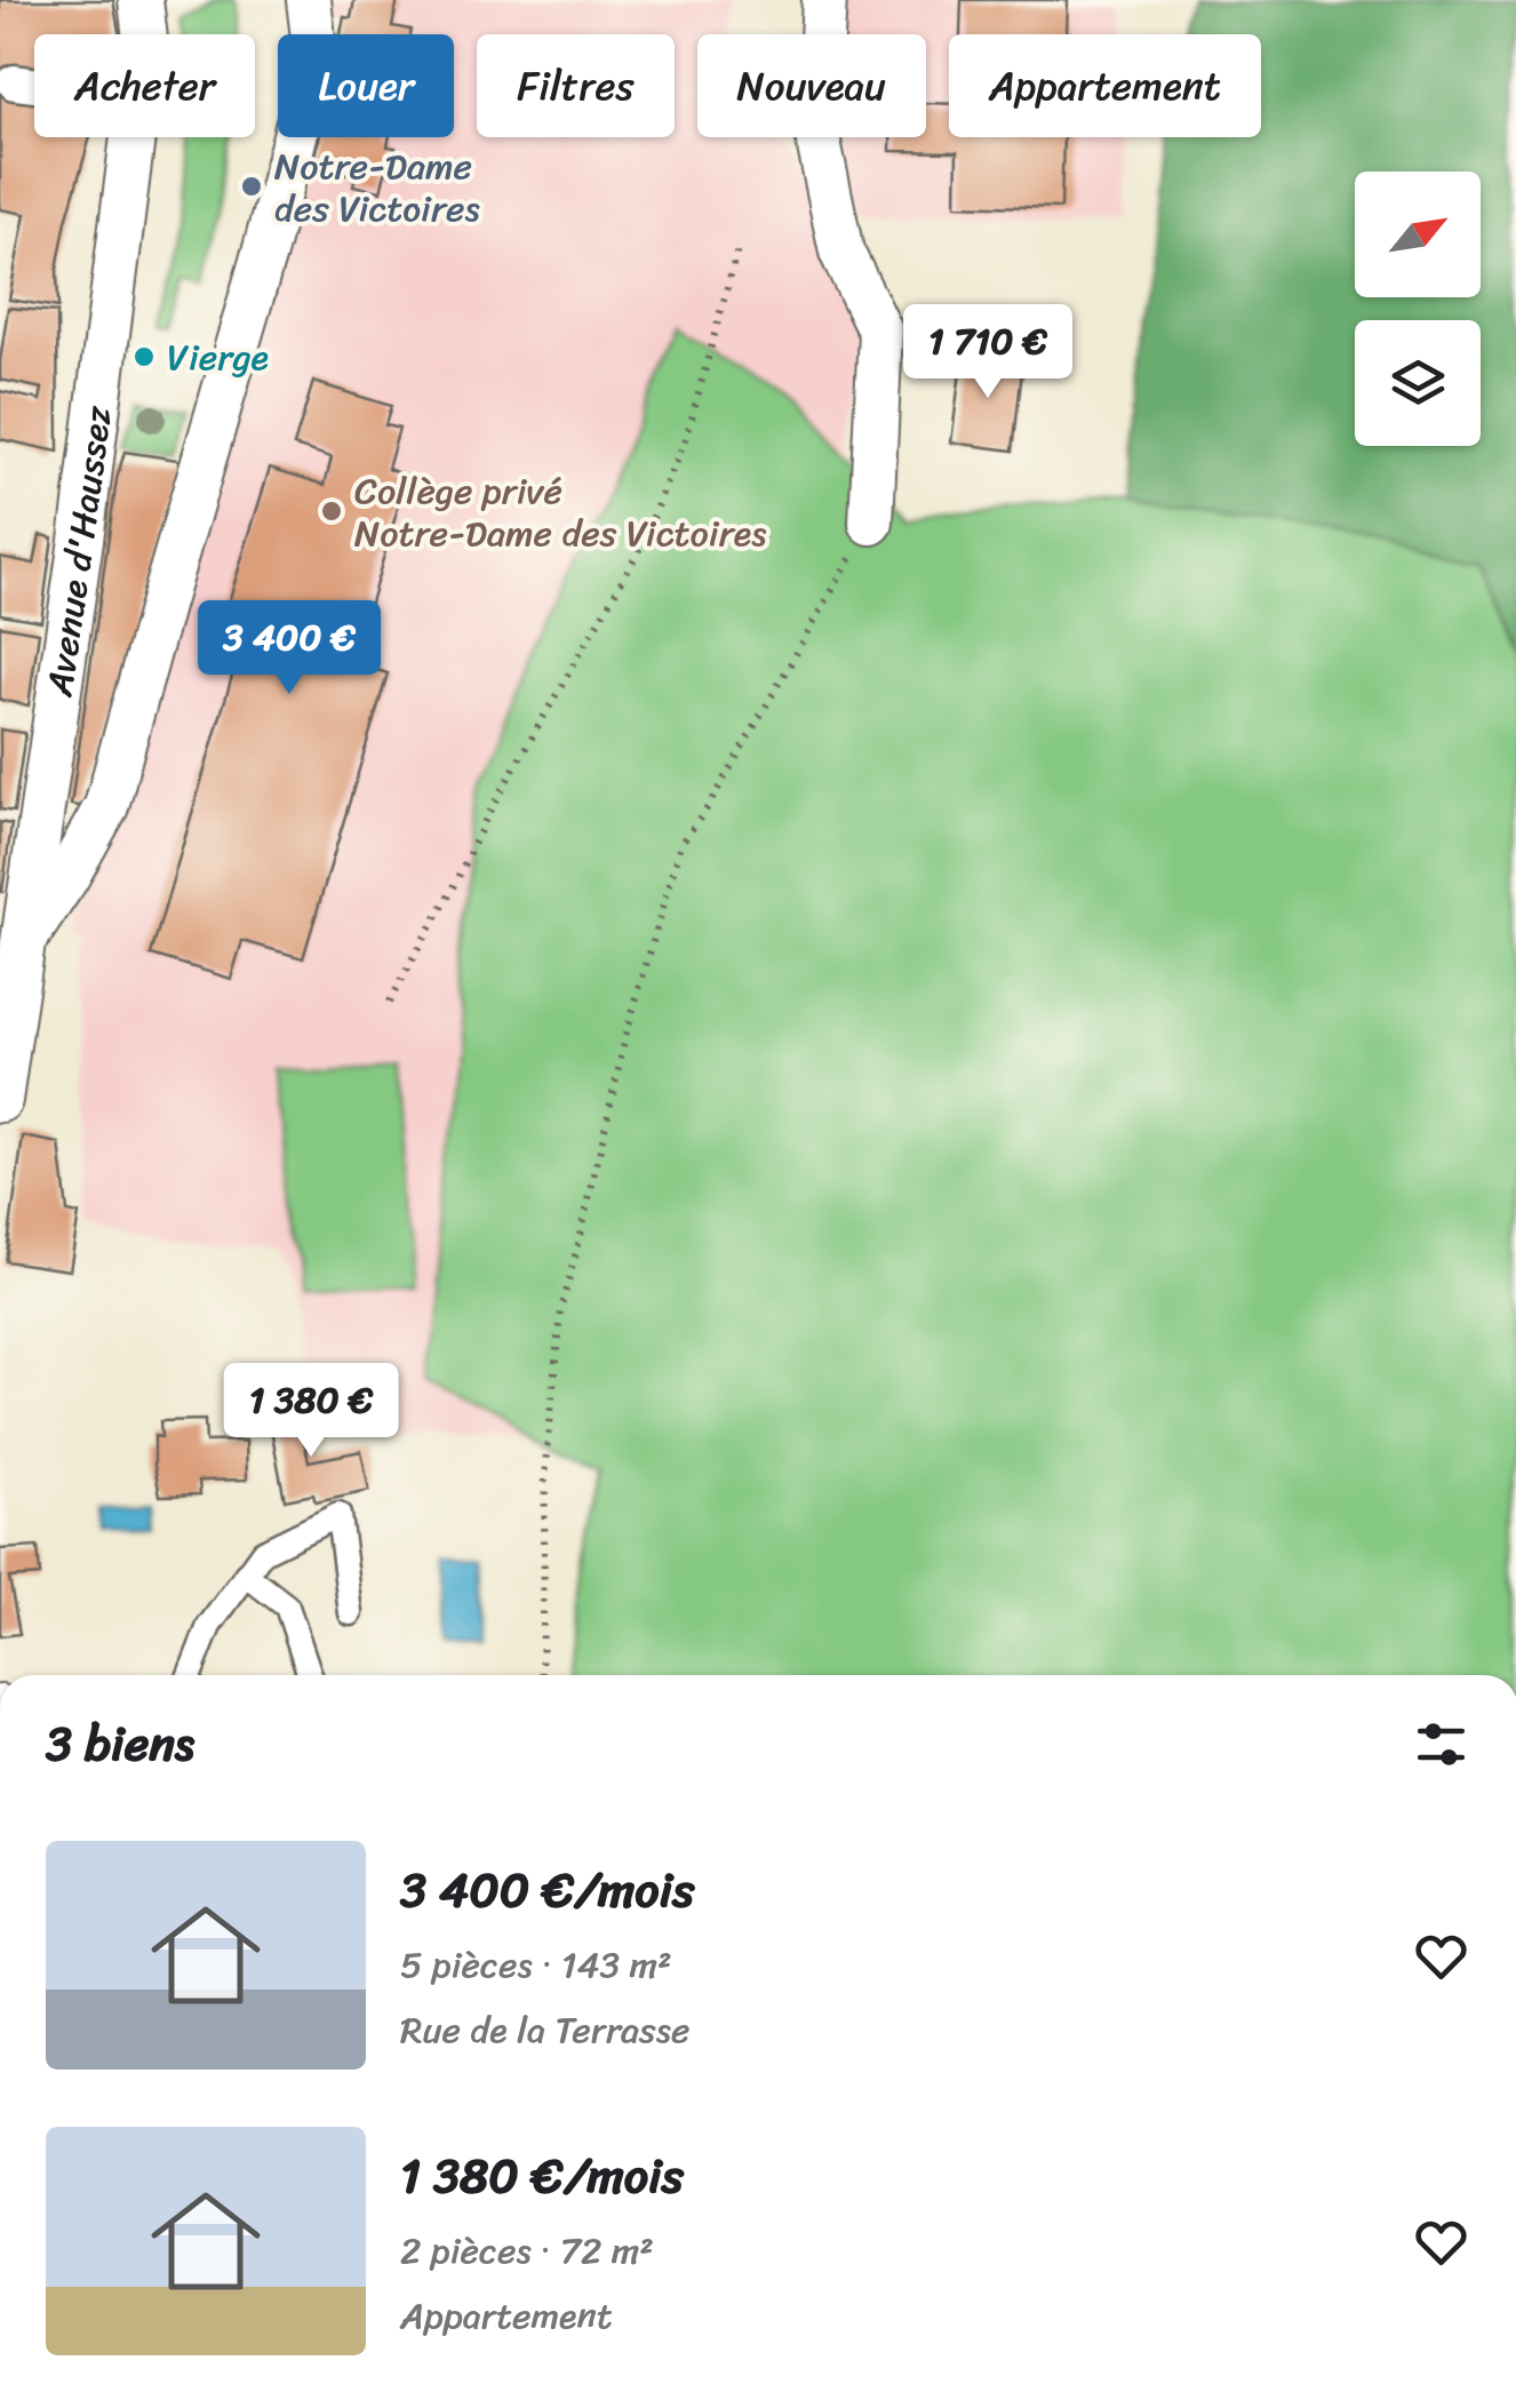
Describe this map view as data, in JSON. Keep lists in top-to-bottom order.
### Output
{
  "streets": {
    "street": ["Avenue d'Haussez"]
  },
  "places": ["Notre-Dame des Victoires", "Vierge", "Collège privé Notre-Dame des Victoires"],
  "north": "top right",
  "page": {
    "chip": [
      "Acheter",
      "Louer",
      "Filtres",
      "Nouveau",
      "Appartement"
    ],
    "price": ["1 710 €", "3 400 €", "1 380 €"],
    "heading": "3 biens",
    "list": [
      {
        "name": "3 400 €/mois",
        "note": "5 pièces · 143 m² · Rue de la Terrasse"
      },
      {
        "name": "1 380 €/mois",
        "note": "2 pièces · 72 m² · Appartement"
      }
    ]
  }
}
